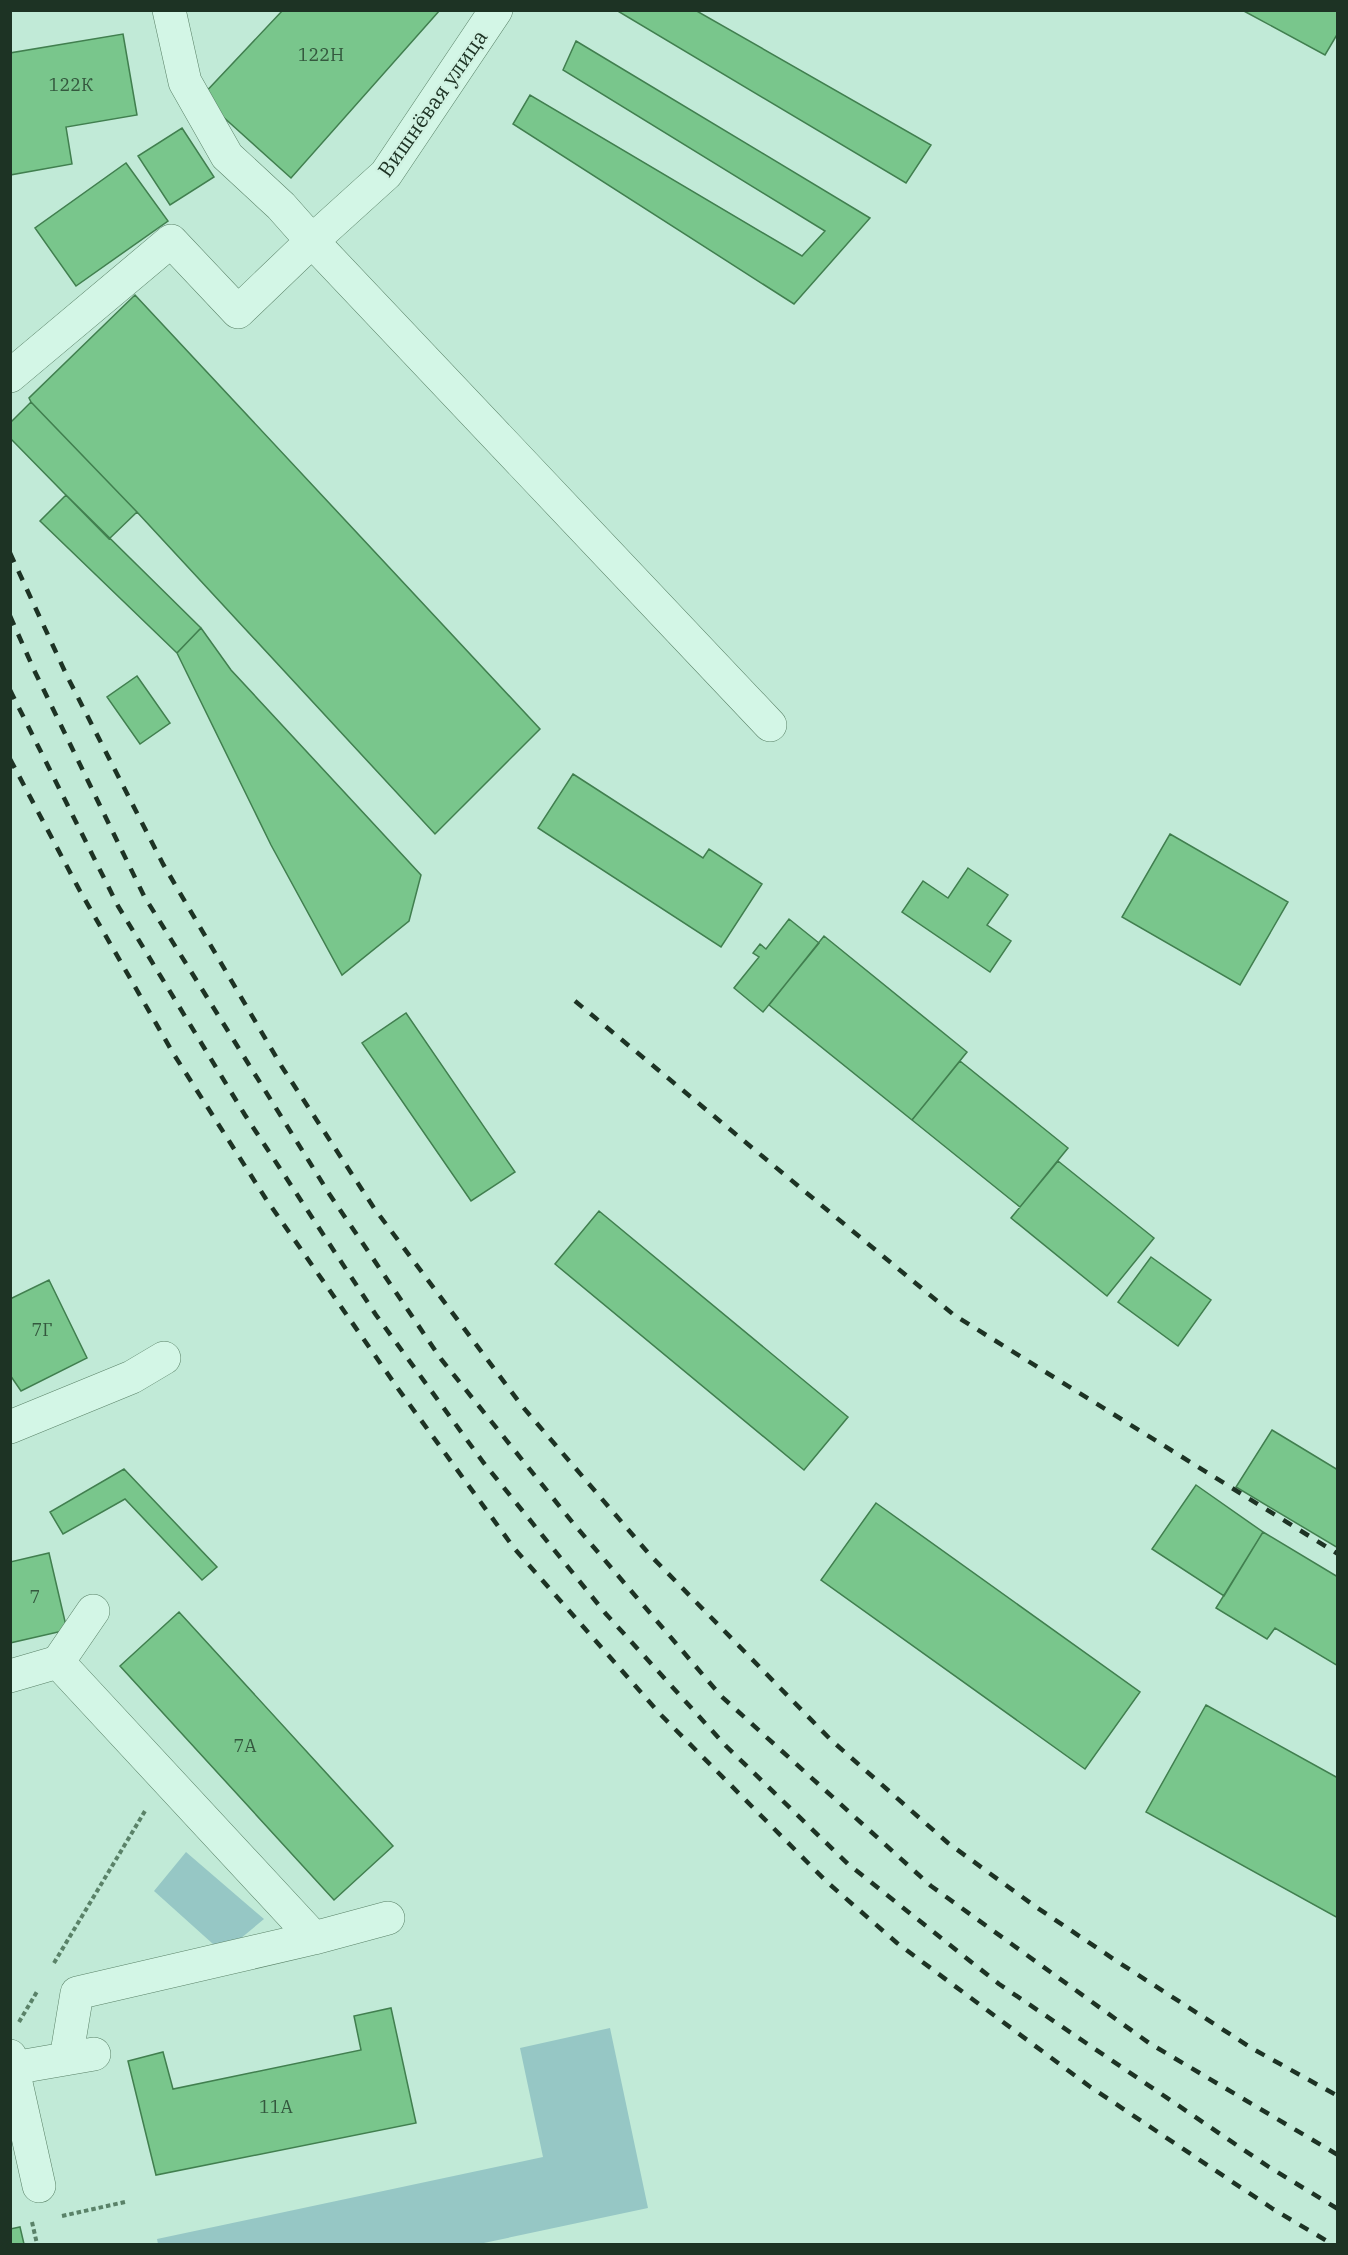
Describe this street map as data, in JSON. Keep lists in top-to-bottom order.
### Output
{
  "streets": {
    "street": ["Вишнёвая улица"]
  },
  "house_numbers": [
    "122Н",
    "122К",
    "7Г",
    "7",
    "7А",
    "11А"
  ]
}
